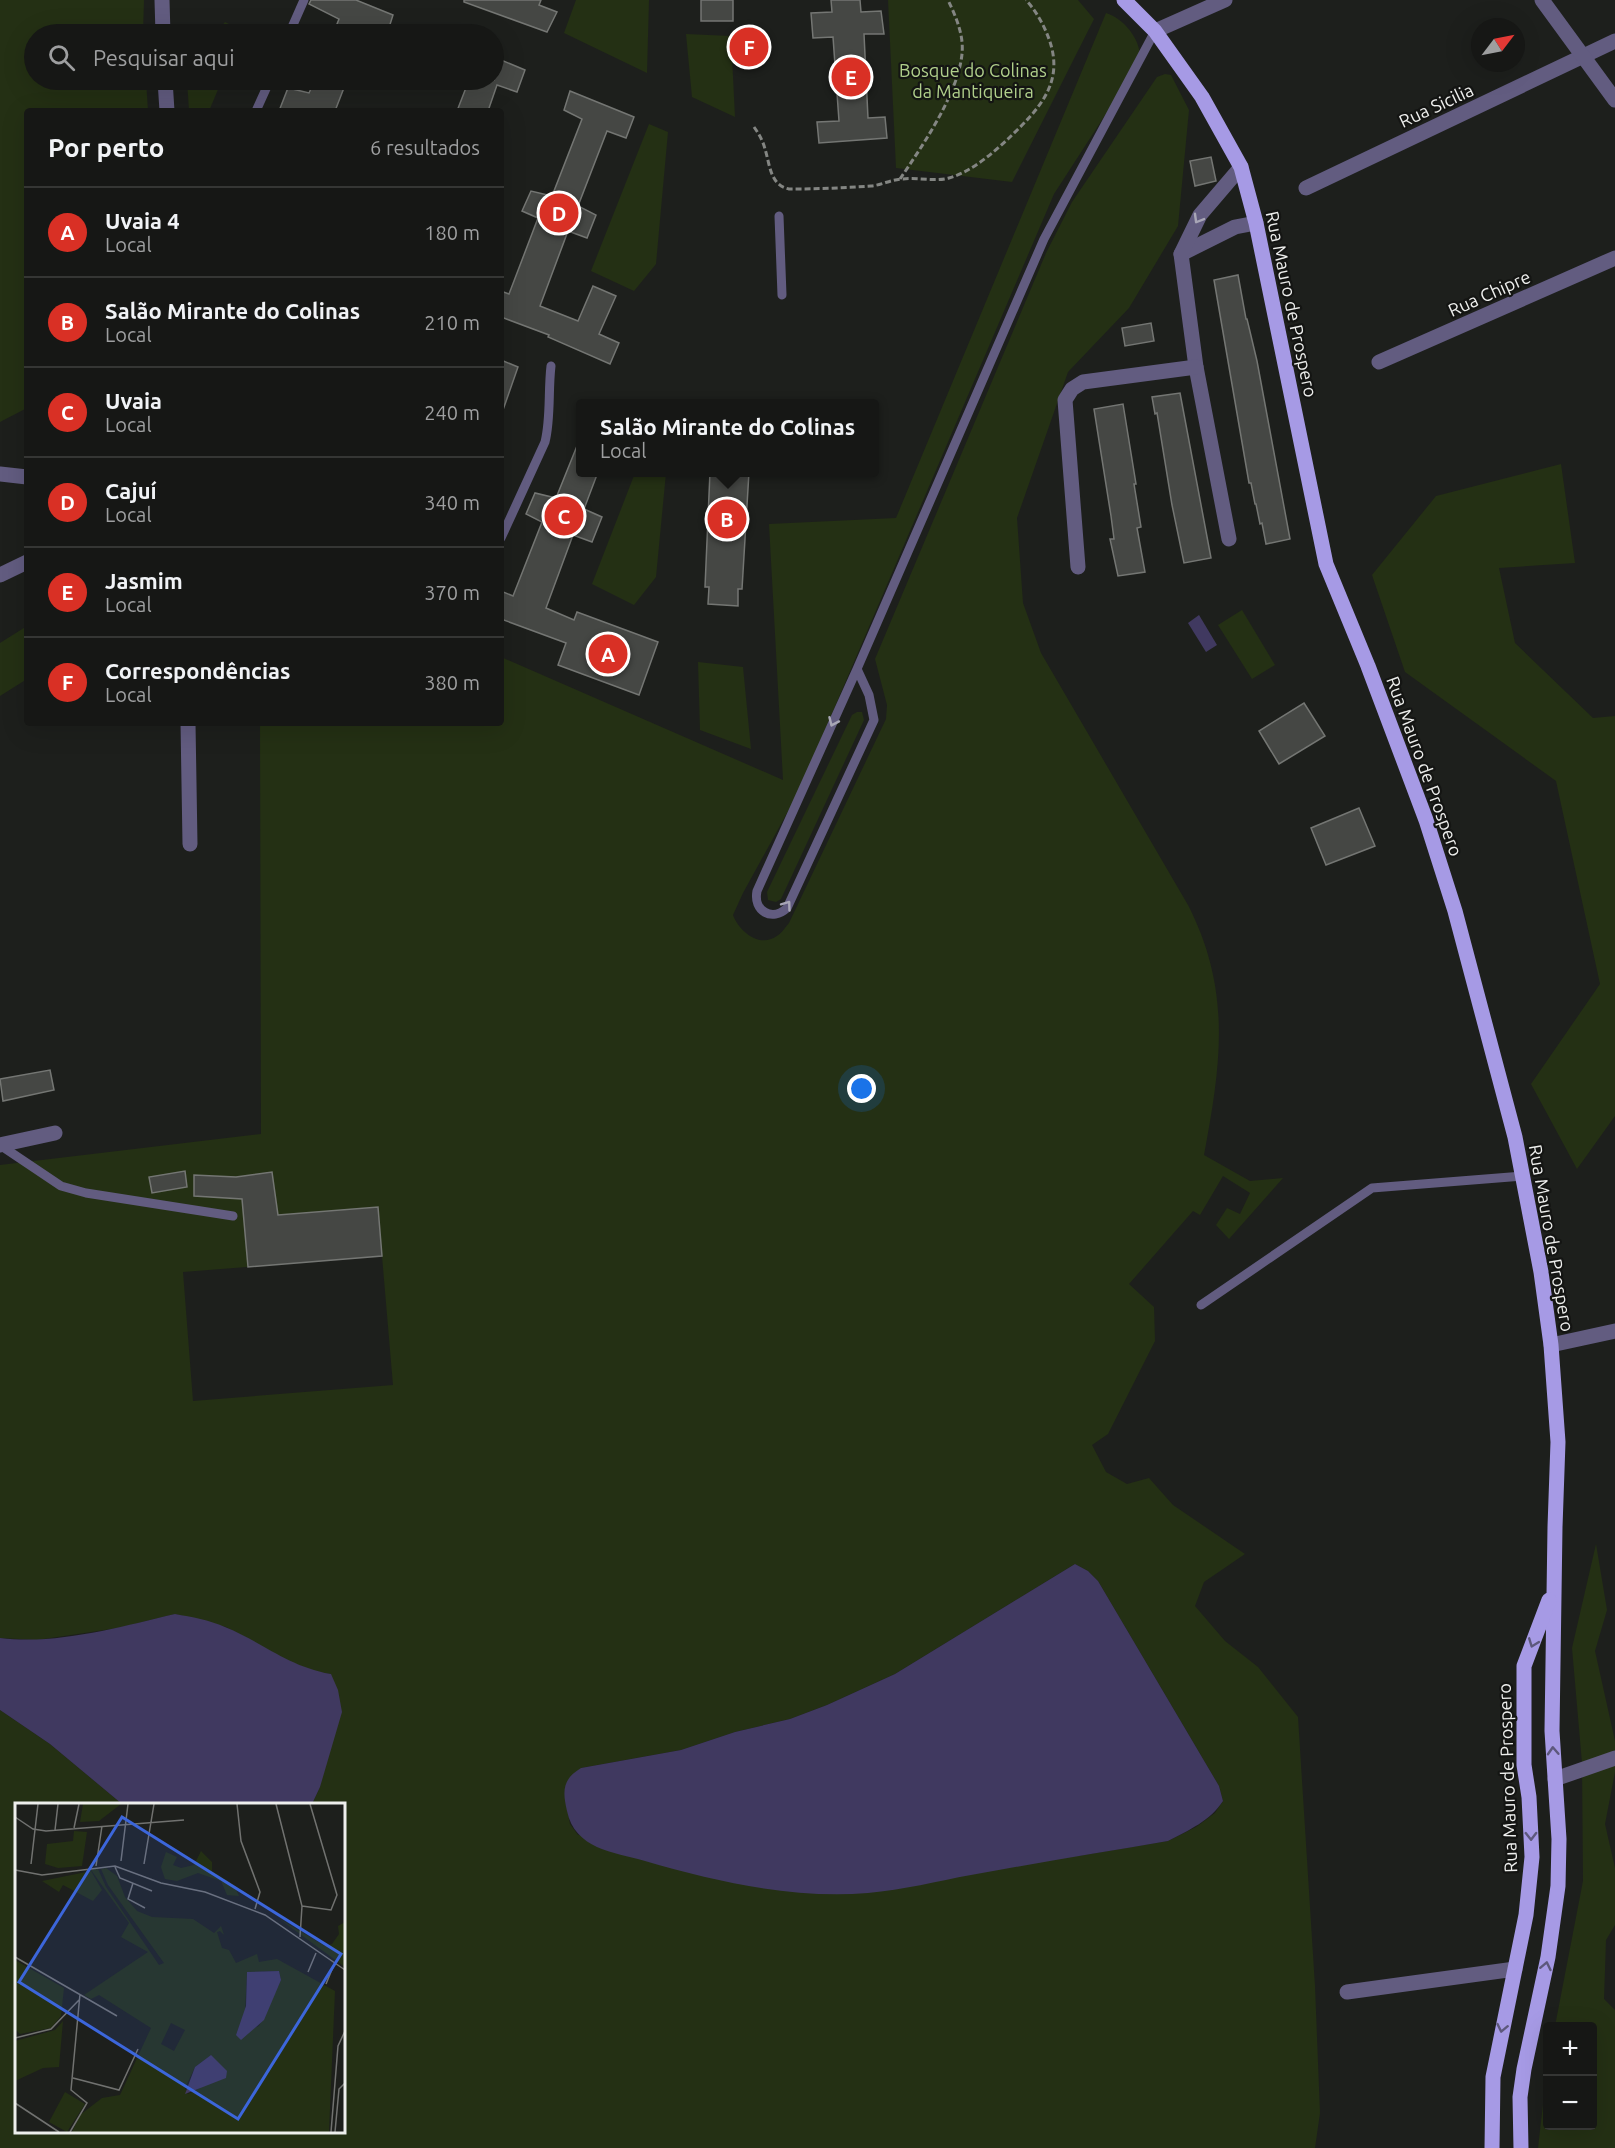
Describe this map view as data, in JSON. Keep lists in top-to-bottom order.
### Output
{
  "streets": {
    "main road": ["Rua Mauro de Prospero"],
    "street": ["Rua Sicilia", "Rua Chipre"]
  },
  "parks": ["Bosque do Colinas da Mantiqueira"],
  "north": "top right",
  "page": {
    "search": "Pesquisar aqui",
    "pins": [
      "F",
      "E",
      "D",
      "C",
      "B",
      "A"
    ],
    "heading": ["Por perto", "6 resultados"],
    "list": [
      {
        "mark": "A",
        "name": "Uvaia 4",
        "note": "Local",
        "value": "180 m"
      },
      {
        "mark": "B",
        "name": "Salão Mirante do Colinas",
        "note": "Local",
        "value": "210 m"
      },
      {
        "mark": "C",
        "name": "Uvaia",
        "note": "Local",
        "value": "240 m"
      },
      {
        "mark": "D",
        "name": "Cajuí",
        "note": "Local",
        "value": "340 m"
      },
      {
        "mark": "E",
        "name": "Jasmim",
        "note": "Local",
        "value": "370 m"
      },
      {
        "mark": "F",
        "name": "Correspondências",
        "note": "Local",
        "value": "380 m"
      }
    ],
    "popup": ["Salão Mirante do Colinas", "Local"],
    "map_buttons": ["+", "−"]
  }
}
